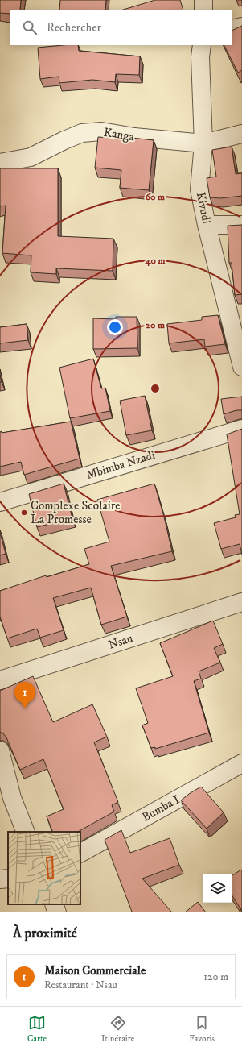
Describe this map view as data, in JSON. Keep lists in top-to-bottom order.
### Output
{
  "streets": {
    "street": [
      "Kanga",
      "Kivudi",
      "Mbimba Nzadi",
      "Nsau",
      "Bumba I"
    ]
  },
  "crossings": [
    ["Kanga", "Kivudi"]
  ],
  "places": ["Complexe Scolaire La Promesse"],
  "page": {
    "search": "Rechercher",
    "pins": "1",
    "heading": "À proximité",
    "list": [
      {
        "mark": "1",
        "name": "Maison Commerciale",
        "note": "Restaurant · Nsau",
        "value": "120 m"
      }
    ],
    "nav": ["Carte", "Itinéraire", "Favoris"]
  },
  "rings": ["60 m", "40 m", "20 m"]
}
